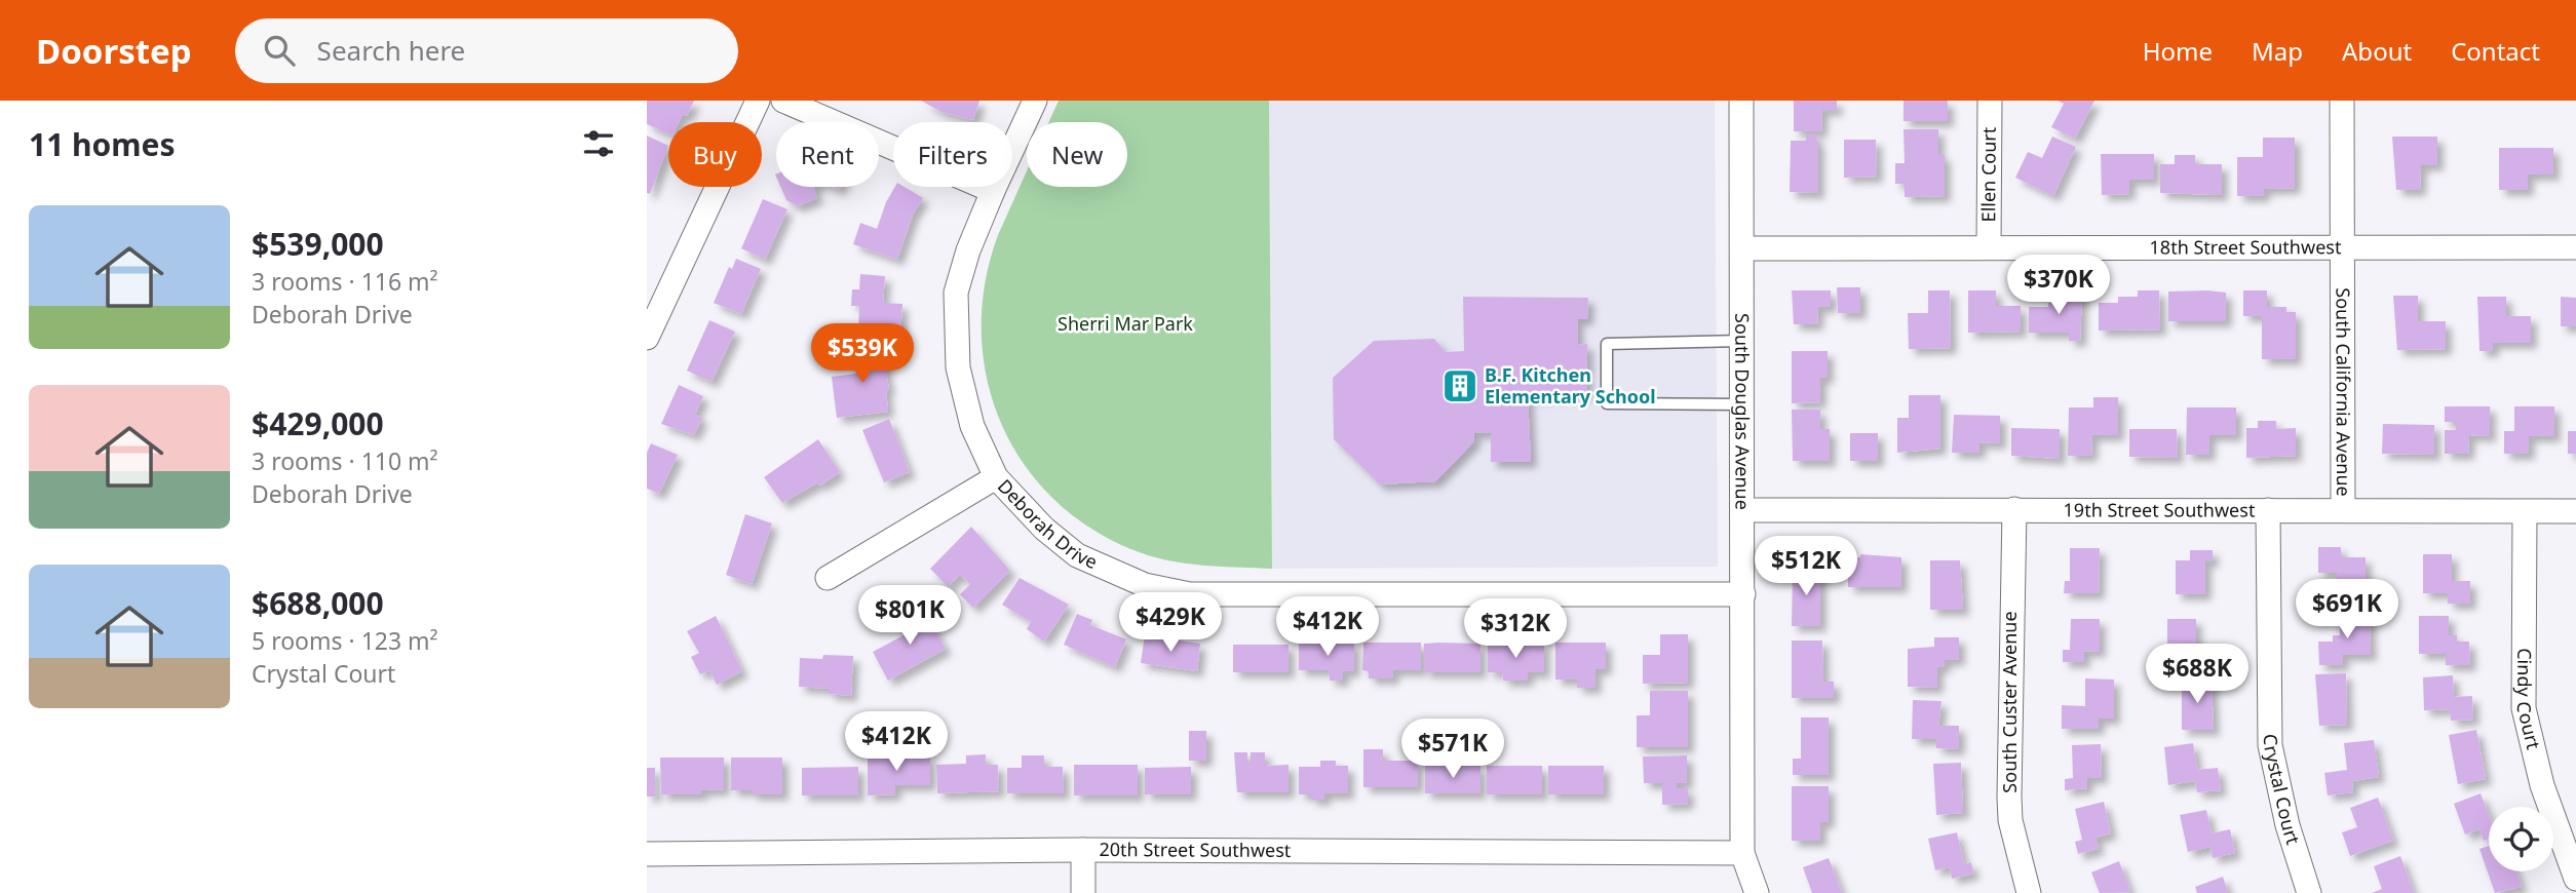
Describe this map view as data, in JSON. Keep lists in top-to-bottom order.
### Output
{
  "streets": {
    "street": [
      "Ellen Court",
      "18th Street Southwest",
      "South California Avenue",
      "South Douglas Avenue",
      "19th Street Southwest",
      "Deborah Drive",
      "Cindy Court",
      "South Custer Avenue",
      "Crystal Court",
      "20th Street Southwest"
    ]
  },
  "crossings": [
    ["Ellen Court", "18th Street Southwest"],
    ["18th Street Southwest", "South California Avenue"],
    ["18th Street Southwest", "South Douglas Avenue"],
    ["South California Avenue", "19th Street Southwest"],
    ["South Douglas Avenue", "19th Street Southwest"],
    ["South Douglas Avenue", "Deborah Drive"],
    ["South Douglas Avenue", "20th Street Southwest"],
    ["19th Street Southwest", "Cindy Court"],
    ["19th Street Southwest", "South Custer Avenue"],
    ["19th Street Southwest", "Crystal Court"]
  ],
  "parks": ["Sherri Mar Park"],
  "places": {
    "building": ["B.F. Kitchen Elementary School"]
  },
  "page": {
    "header": "Doorstep",
    "search": "Search here",
    "nav": [
      "Home",
      "Map",
      "About",
      "Contact"
    ],
    "heading": "11 homes",
    "chip": [
      "Buy",
      "Rent",
      "Filters",
      "New"
    ],
    "list": [
      {
        "name": "$539,000",
        "note": "3 rooms · 116 m² · Deborah Drive"
      },
      {
        "name": "$429,000",
        "note": "3 rooms · 110 m² · Deborah Drive"
      },
      {
        "name": "$688,000",
        "note": "5 rooms · 123 m² · Crystal Court"
      }
    ],
    "price": [
      "$370K",
      "$539K",
      "$512K",
      "$691K",
      "$801K",
      "$429K",
      "$412K",
      "$312K",
      "$688K",
      "$412K",
      "$571K"
    ]
  }
}
